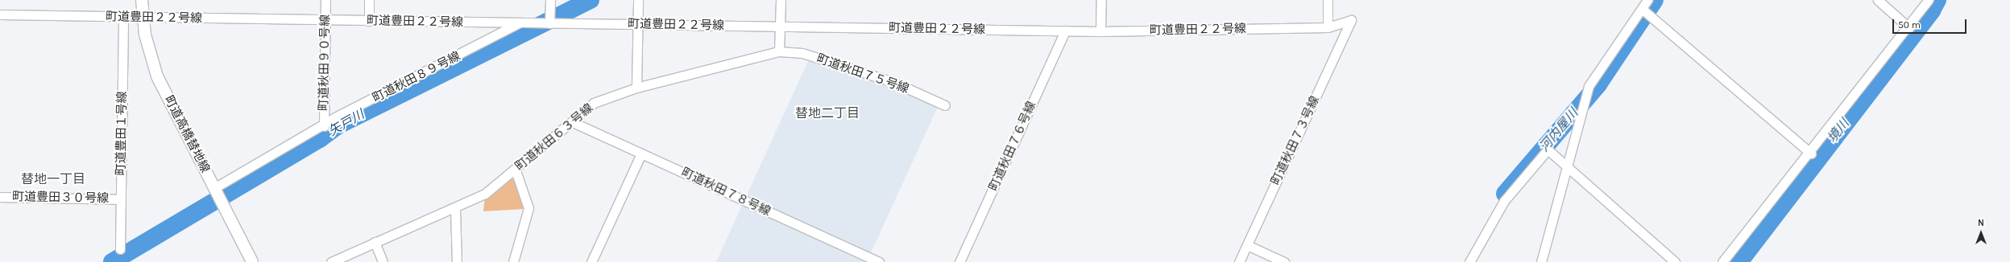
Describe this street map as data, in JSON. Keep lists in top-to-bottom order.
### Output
{
  "streets": {
    "street": [
      "町道豊田２２号線",
      "町道秋田９０号線",
      "町道秋田７５号線",
      "町道秋田８９号線",
      "町道豊田１号線",
      "町道高橋替地線",
      "町道秋田６３号線",
      "町道秋田７３号線",
      "町道秋田７６号線",
      "町道秋田７８号線",
      "町道豊田３０号線"
    ]
  },
  "crossings": [
    ["町道豊田２２号線", "町道秋田９０号線"],
    ["町道豊田２２号線", "町道秋田８９号線"],
    ["町道豊田２２号線", "町道豊田１号線"],
    ["町道豊田２２号線", "町道高橋替地線"],
    ["町道豊田２２号線", "町道秋田７３号線"],
    ["町道豊田２２号線", "町道秋田７６号線"],
    ["町道秋田９０号線", "町道秋田８９号線"],
    ["町道秋田７５号線", "町道秋田６３号線"],
    ["町道秋田８９号線", "町道高橋替地線"],
    ["町道豊田１号線", "町道豊田３０号線"],
    ["町道秋田６３号線", "町道秋田７８号線"]
  ],
  "districts": ["替地二丁目", "替地一丁目"],
  "water": ["矢戸川", "河内屋川", "境川"],
  "scale_bar": "50 m",
  "north": "top"
}
